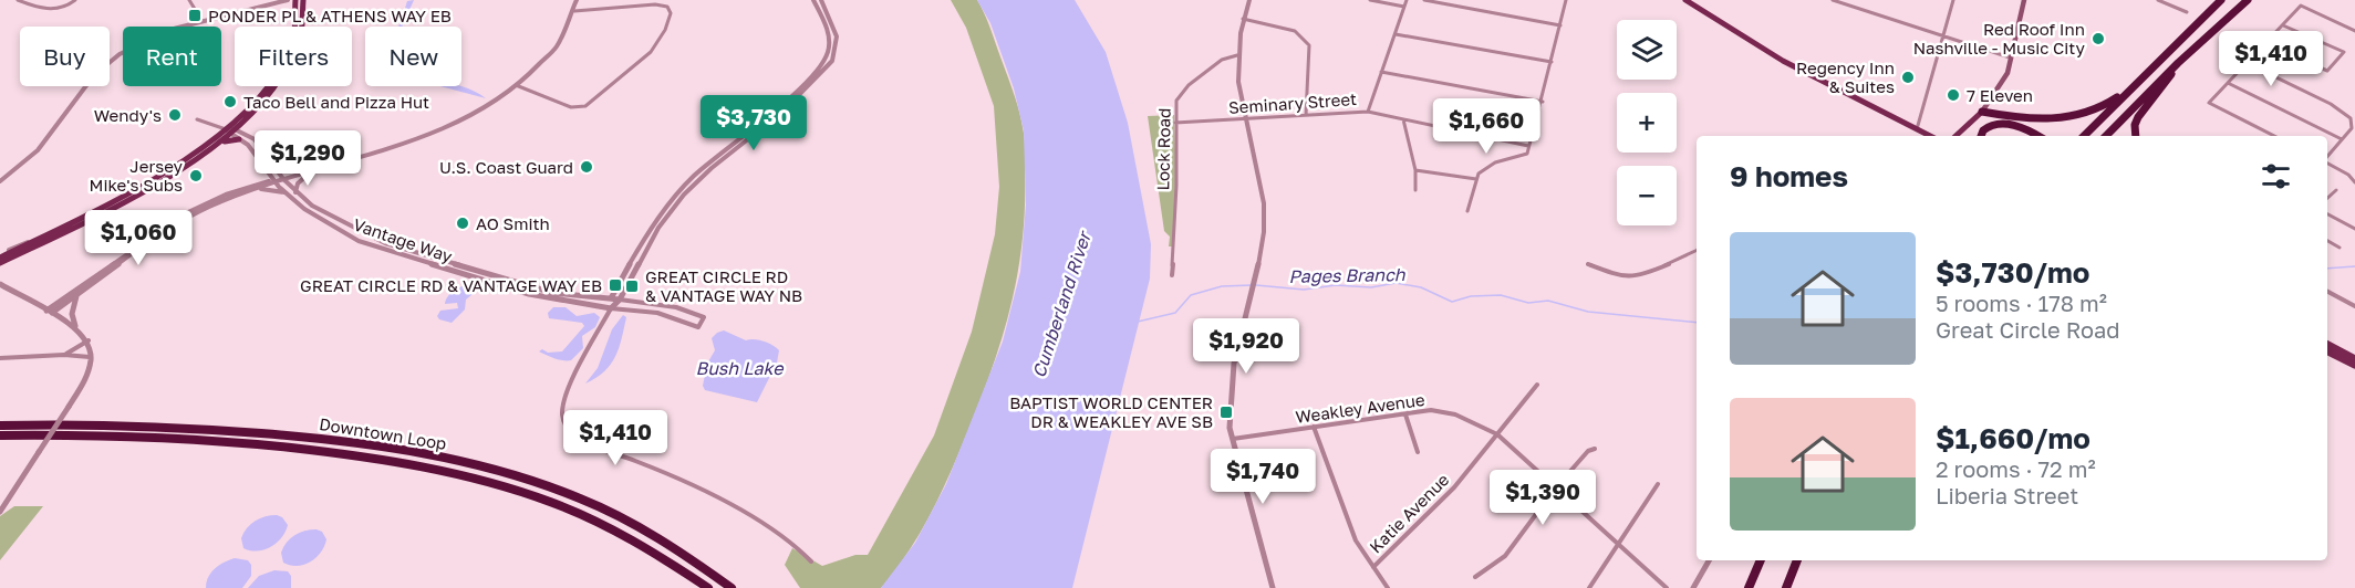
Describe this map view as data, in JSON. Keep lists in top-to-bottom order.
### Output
{
  "streets": {
    "highway": ["Downtown Loop"],
    "street": [
      "Seminary Street",
      "Lock Road",
      "Vantage Way",
      "Weakley Avenue",
      "Katie Avenue"
    ]
  },
  "crossings": [
    ["Seminary Street", "Lock Road"],
    ["Weakley Avenue", "Katie Avenue"]
  ],
  "water": ["Pages Branch", "Cumberland River", "Bush Lake"],
  "places": {
    "transit": [
      "PONDER PL & ATHENS WAY EB",
      "GREAT CIRCLE RD & VANTAGE WAY EB",
      "GREAT CIRCLE RD & VANTAGE WAY NB",
      "BAPTIST WORLD CENTER DR & WEAKLEY AVE SB"
    ],
    "other": [
      "Red Roof Inn Nashville - Music City",
      "Regency Inn & Suites",
      "7 Eleven",
      "Taco Bell and Pizza Hut",
      "Wendy's",
      "U.S. Coast Guard",
      "Jersey Mike's Subs",
      "AO Smith"
    ]
  },
  "page": {
    "map_buttons": ["+", "−"],
    "chip": [
      "Buy",
      "Rent",
      "Filters",
      "New"
    ],
    "price": [
      "$1,410",
      "$3,730",
      "$1,660",
      "$1,290",
      "$1,060",
      "$1,920",
      "$1,410",
      "$1,740",
      "$1,390"
    ],
    "heading": "9 homes",
    "list": [
      {
        "name": "$3,730/mo",
        "note": "5 rooms · 178 m² · Great Circle Road"
      },
      {
        "name": "$1,660/mo",
        "note": "2 rooms · 72 m² · Liberia Street"
      }
    ]
  }
}
